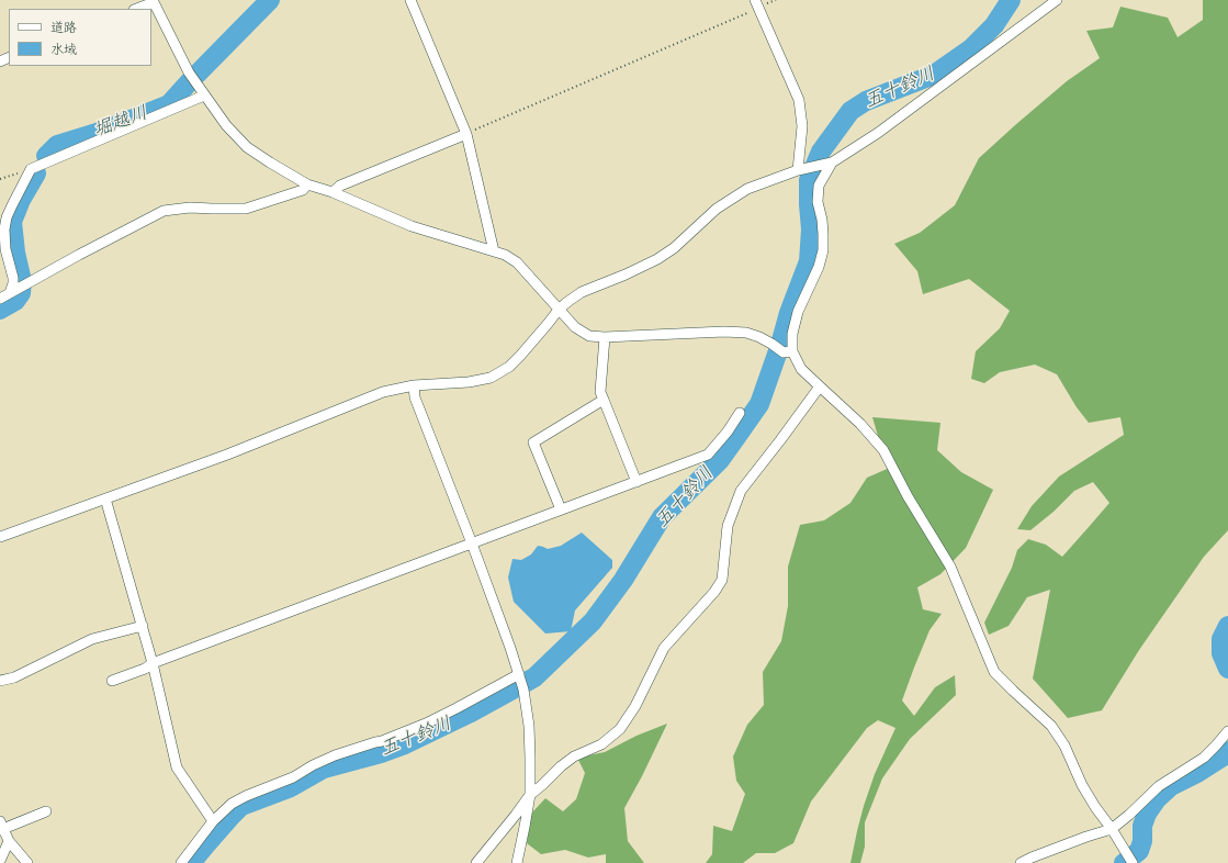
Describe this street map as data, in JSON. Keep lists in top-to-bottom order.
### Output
{
  "water": ["五十鈴川", "堀越川"],
  "legend": ["道路", "水域"]
}
